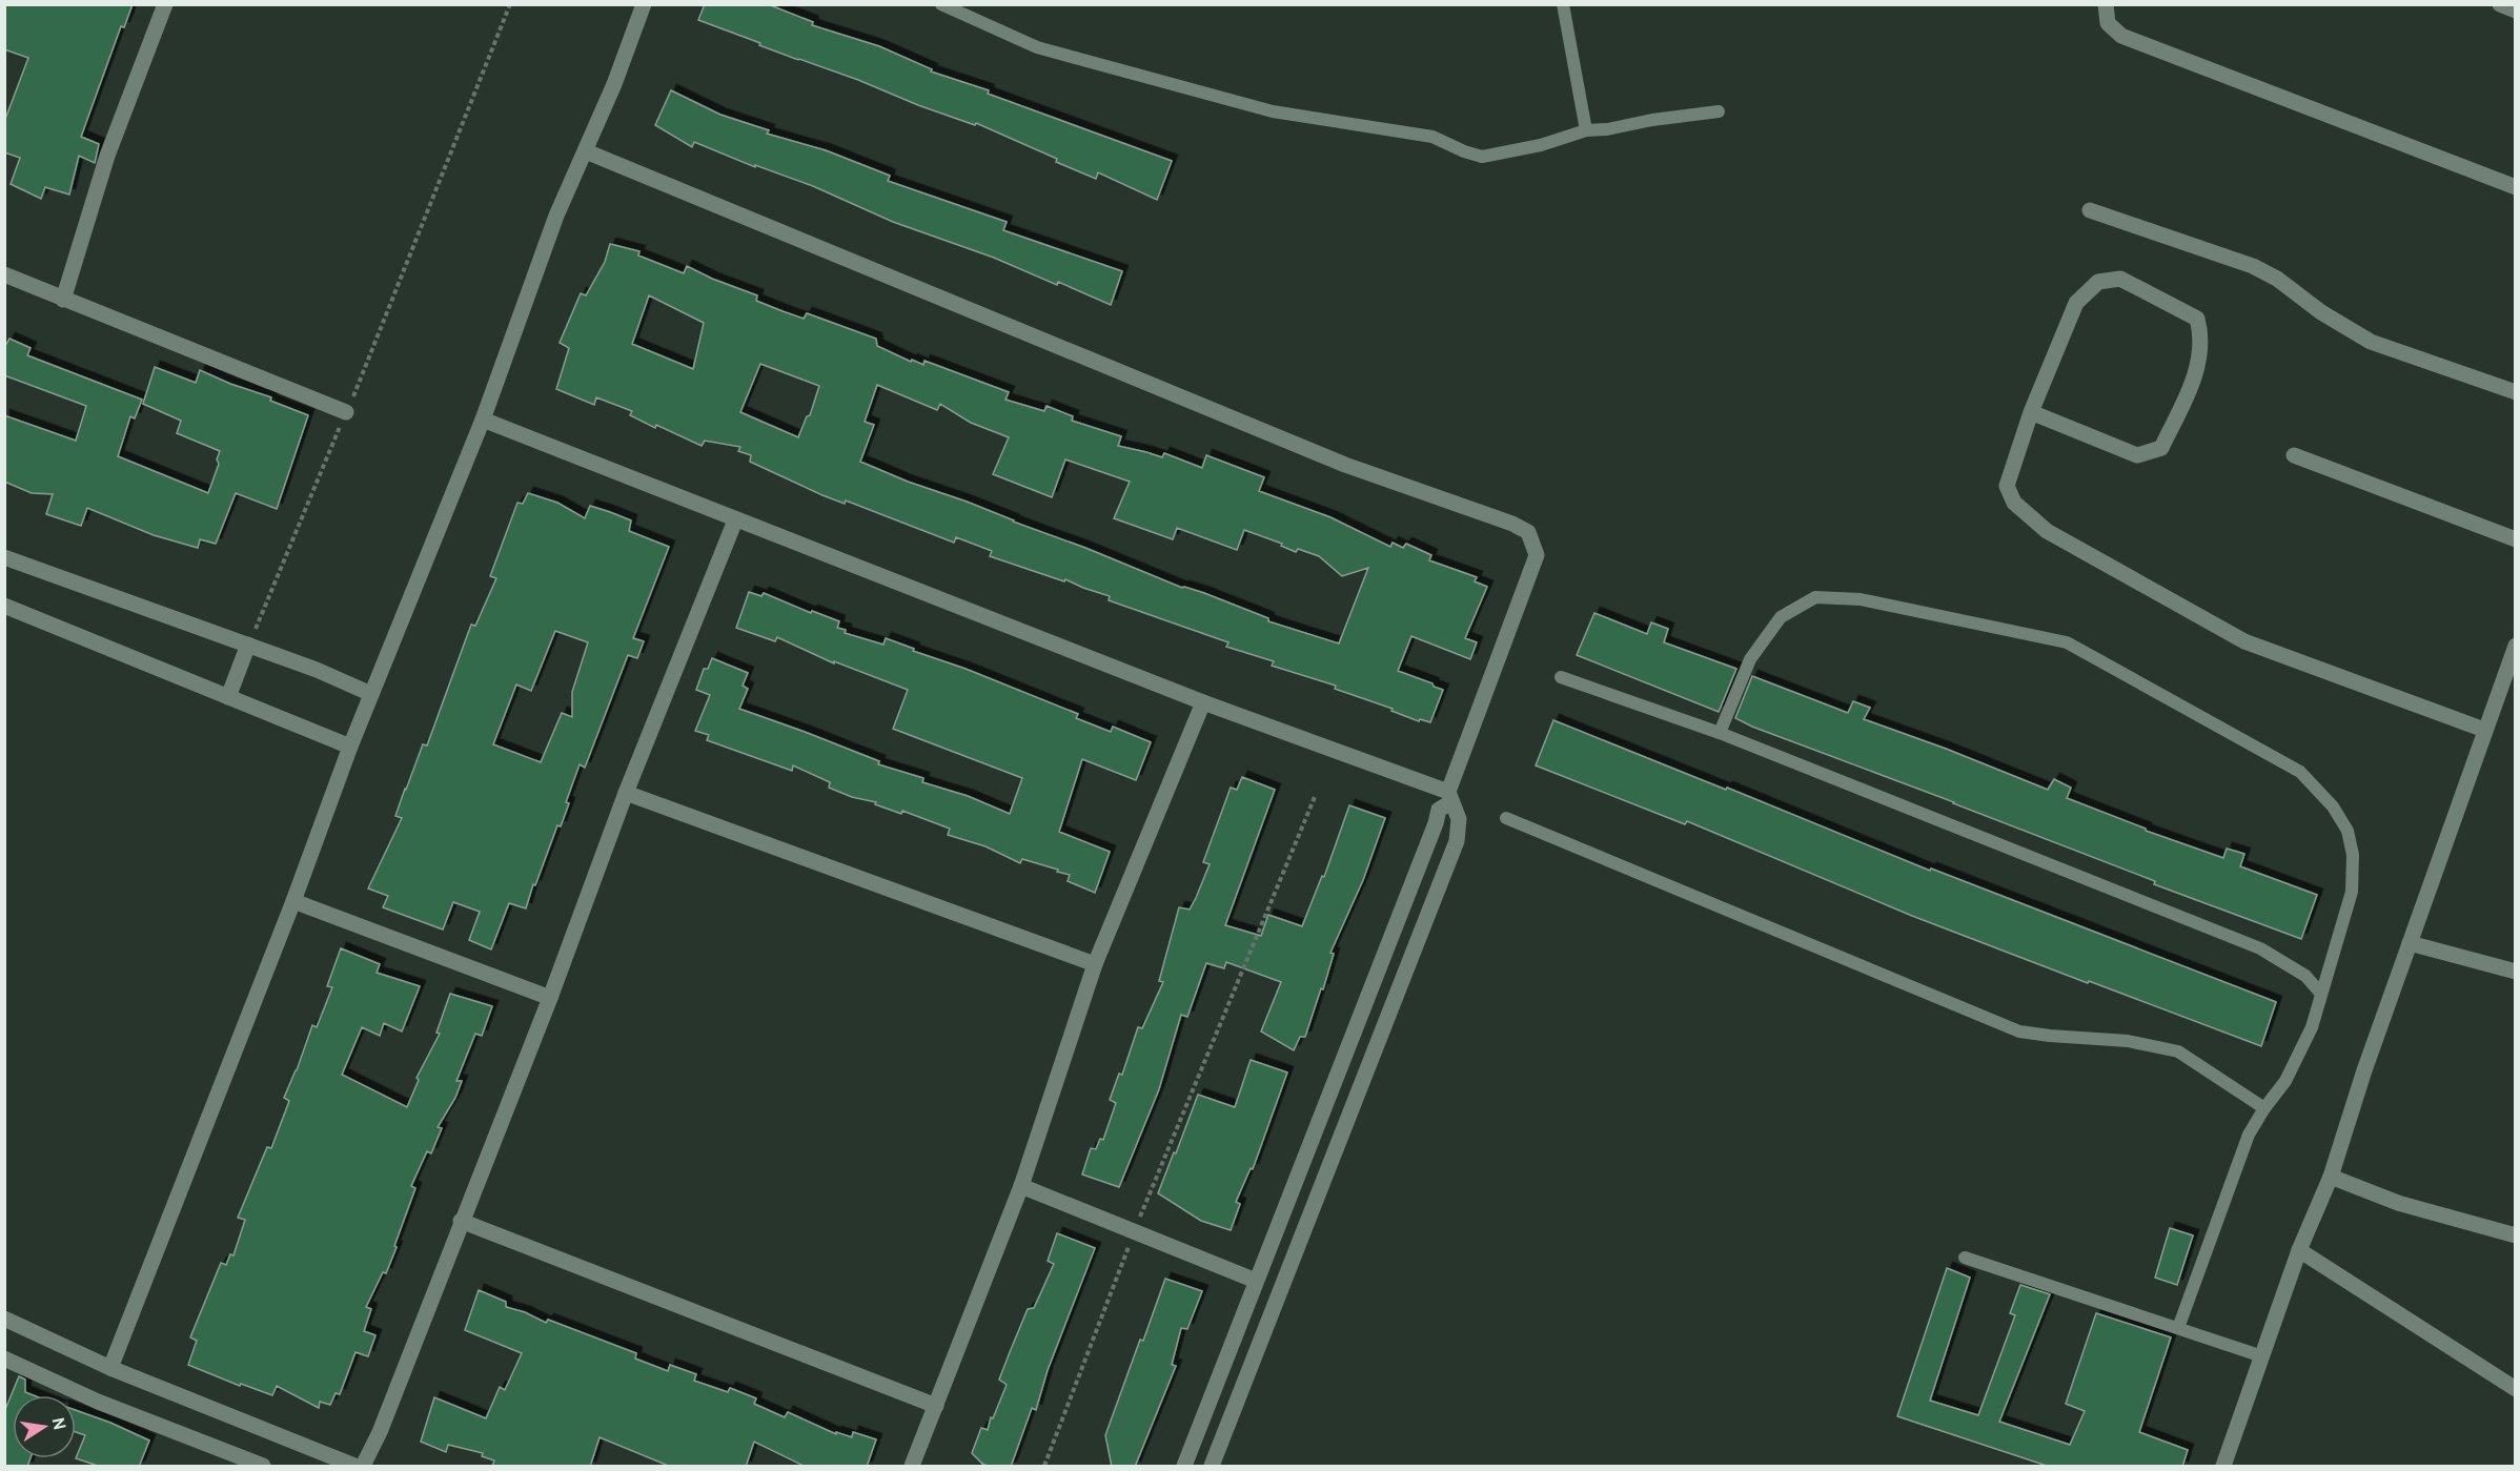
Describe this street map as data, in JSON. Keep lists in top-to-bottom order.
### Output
{
  "north": "right"
}
